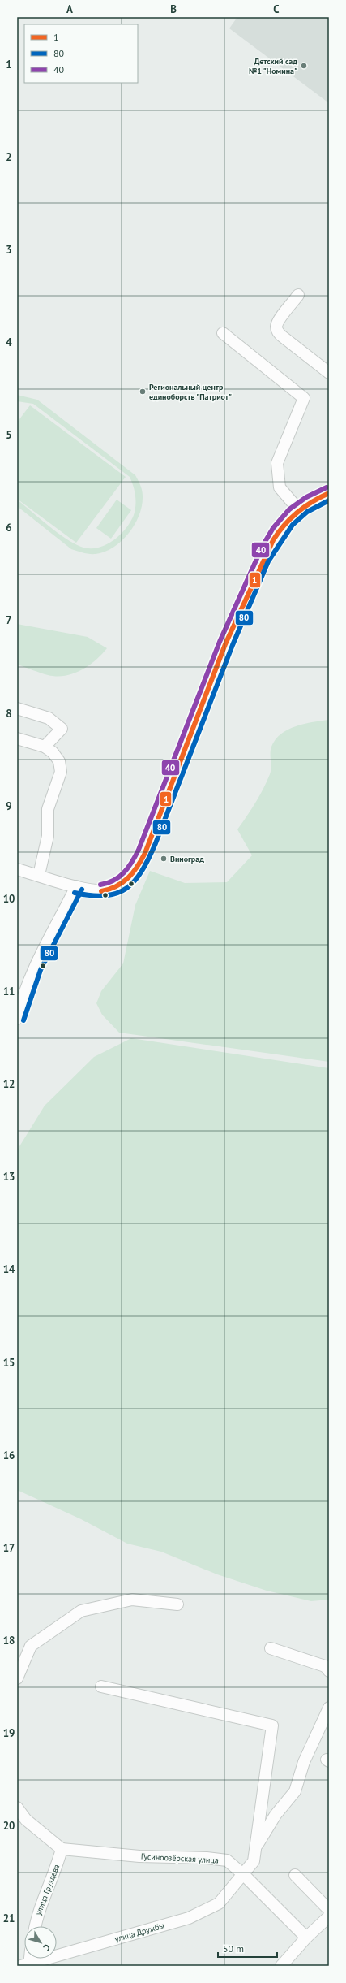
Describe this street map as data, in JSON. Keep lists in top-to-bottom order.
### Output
{
  "streets": {
    "street": ["Гусиноозёрская улица", "улица Груздева", "улица Дружбы"]
  },
  "crossings": [
    ["Гусиноозёрская улица", "улица Груздева"],
    ["Гусиноозёрская улица", "улица Дружбы"]
  ],
  "places": ["Детский сад №1 \"Номина\"", "Региональный центр единоборств \"Патриот\"", "Виноград"],
  "lines": ["transit line 40", "transit line 1", "transit line 80"],
  "legend": ["1", "80", "40"],
  "scale_bar": "50 m",
  "north": "bottom right",
  "grid": {
    "columns": ["A", "B", "C"],
    "rows": [
      "1",
      "2",
      "3",
      "4",
      "5",
      "6",
      "7",
      "8",
      "9",
      "10",
      "11",
      "12",
      "13",
      "14",
      "15",
      "16",
      "17",
      "18",
      "19",
      "20",
      "21"
    ]
  }
}
